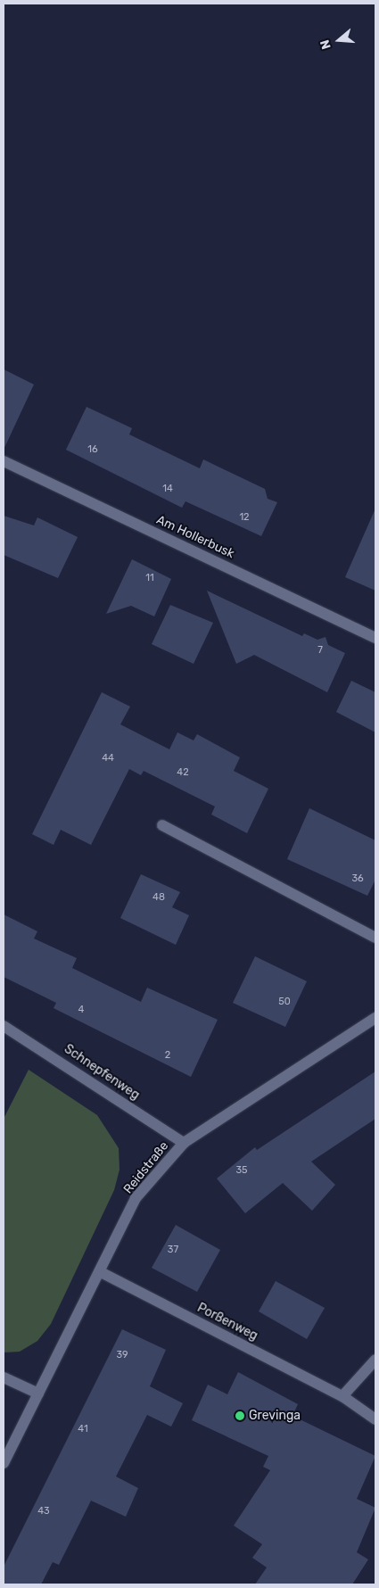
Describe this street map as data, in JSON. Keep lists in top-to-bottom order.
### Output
{
  "streets": {
    "street": [
      "Am Hollerbusk",
      "Schnepfenweg",
      "Reidstraße",
      "Porßenweg"
    ]
  },
  "crossings": [
    ["Schnepfenweg", "Reidstraße"],
    ["Reidstraße", "Porßenweg"]
  ],
  "places": ["Grevinga"],
  "house_numbers": [
    "16",
    "14",
    "12",
    "11",
    "7",
    "44",
    "42",
    "36",
    "48",
    "50",
    "4",
    "2",
    "35",
    "37",
    "39",
    "41",
    "43"
  ],
  "north": "left"
}
